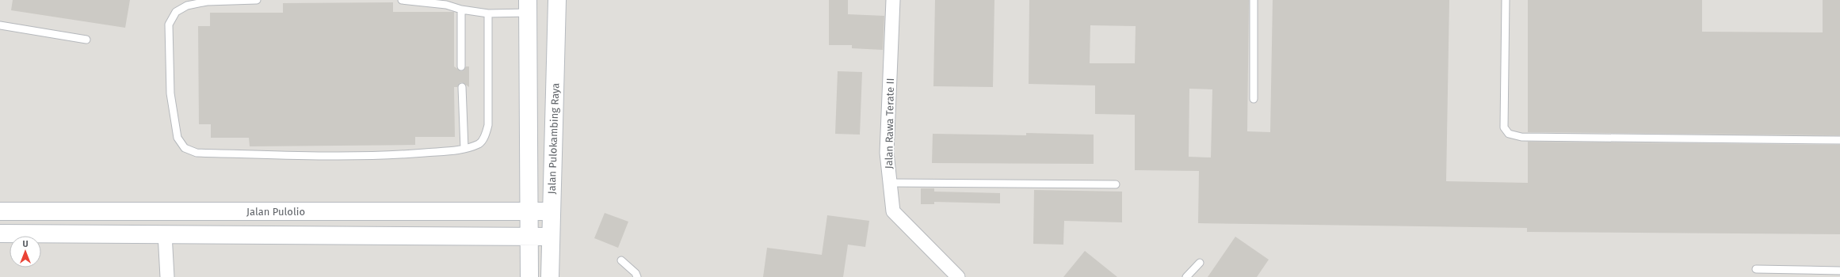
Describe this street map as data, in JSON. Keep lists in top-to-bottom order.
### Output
{
  "streets": {
    "street": ["Jalan Rawa Terate II", "Jalan Pulokambing Raya", "Jalan Pulolio"]
  },
  "crossings": [
    ["Jalan Pulokambing Raya", "Jalan Pulolio"]
  ],
  "north": "top"
}
